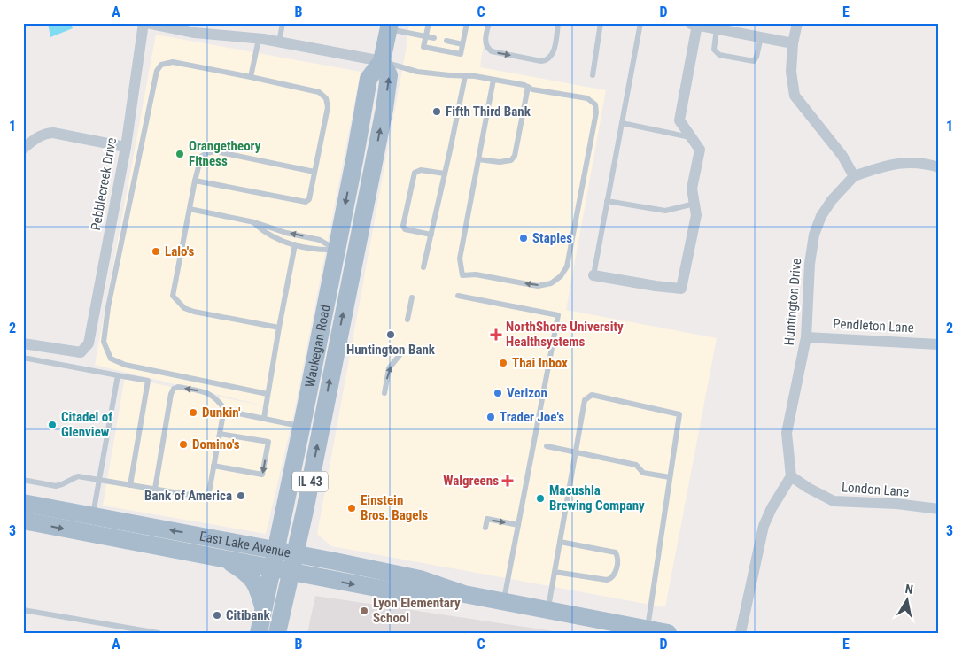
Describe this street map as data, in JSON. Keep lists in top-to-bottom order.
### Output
{
  "streets": {
    "main road": ["Waukegan Road", "IL 43", "East Lake Avenue"],
    "street": [
      "Pebblecreek Drive",
      "Huntington Drive",
      "Pendleton Lane",
      "London Lane"
    ]
  },
  "crossings": [
    ["Huntington Drive", "Pendleton Lane"],
    ["Huntington Drive", "London Lane"],
    ["Waukegan Road", "East Lake Avenue"]
  ],
  "places": {
    "other": [
      "Fifth Third Bank",
      "Orangetheory Fitness",
      "Staples",
      "Lalo's",
      "Huntington Bank",
      "Thai Inbox",
      "Verizon",
      "Dunkin'",
      "Trader Joe's",
      "Citadel of Glenview",
      "Domino's",
      "Bank of America",
      "Macushla Brewing Company",
      "Einstein Bros. Bagels",
      "Lyon Elementary School",
      "Citibank"
    ],
    "health": ["NorthShore University Healthsystems", "Walgreens"]
  },
  "north": "top",
  "grid": {
    "columns": [
      "A",
      "B",
      "C",
      "D",
      "E"
    ],
    "rows": ["1", "2", "3"]
  }
}
